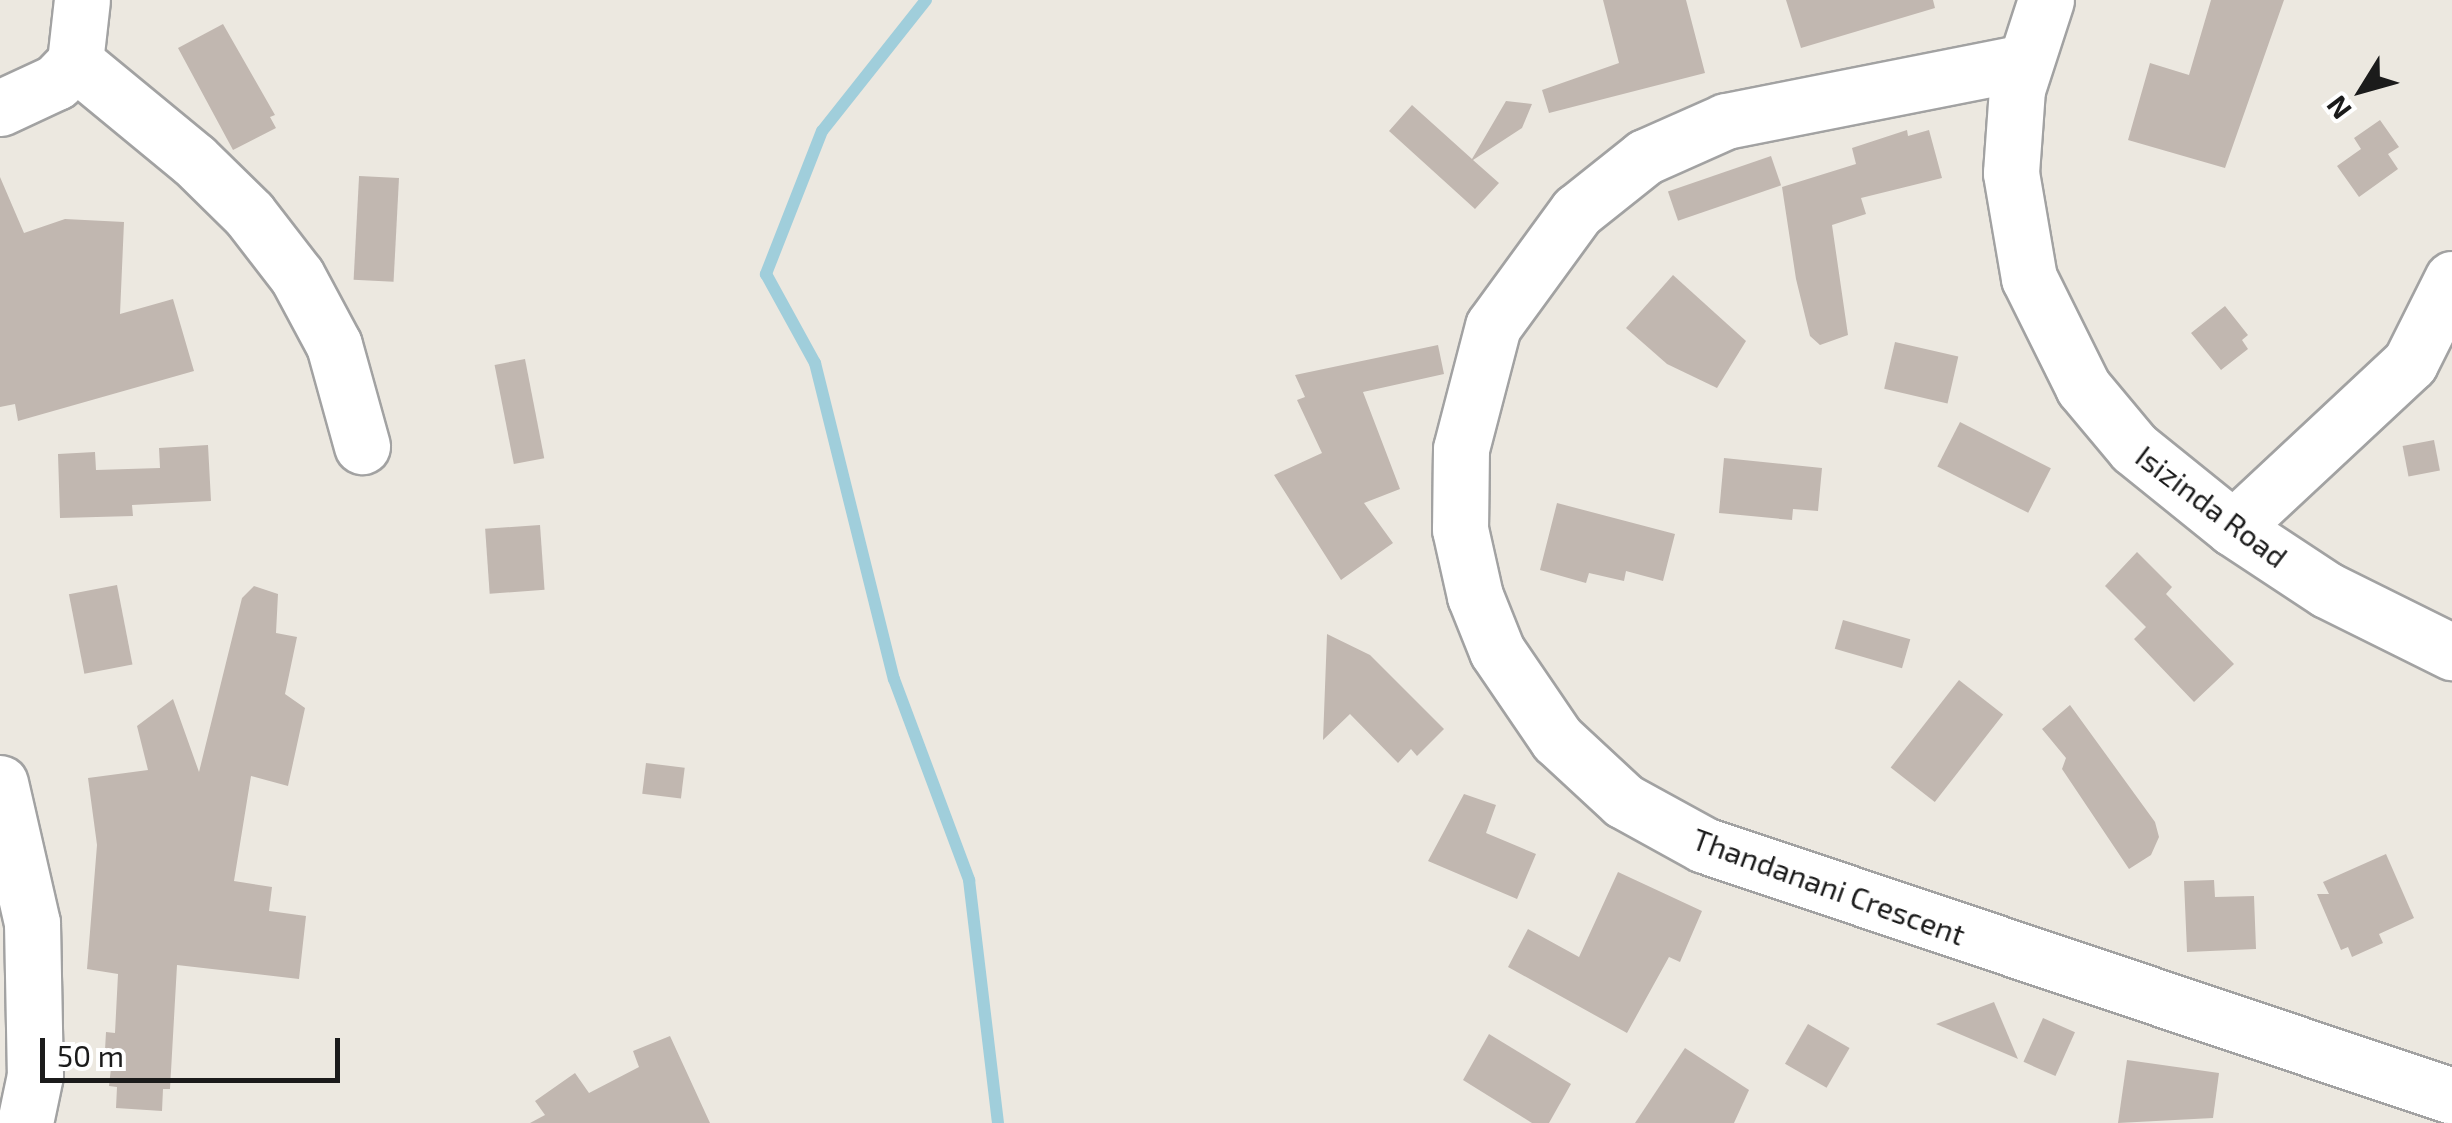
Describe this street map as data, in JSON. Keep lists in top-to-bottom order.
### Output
{
  "streets": {
    "street": ["Isizinda Road", "Thandanani Crescent"]
  },
  "crossings": [
    ["Isizinda Road", "Thandanani Crescent"]
  ],
  "scale_bar": "50 m",
  "north": "bottom left"
}
